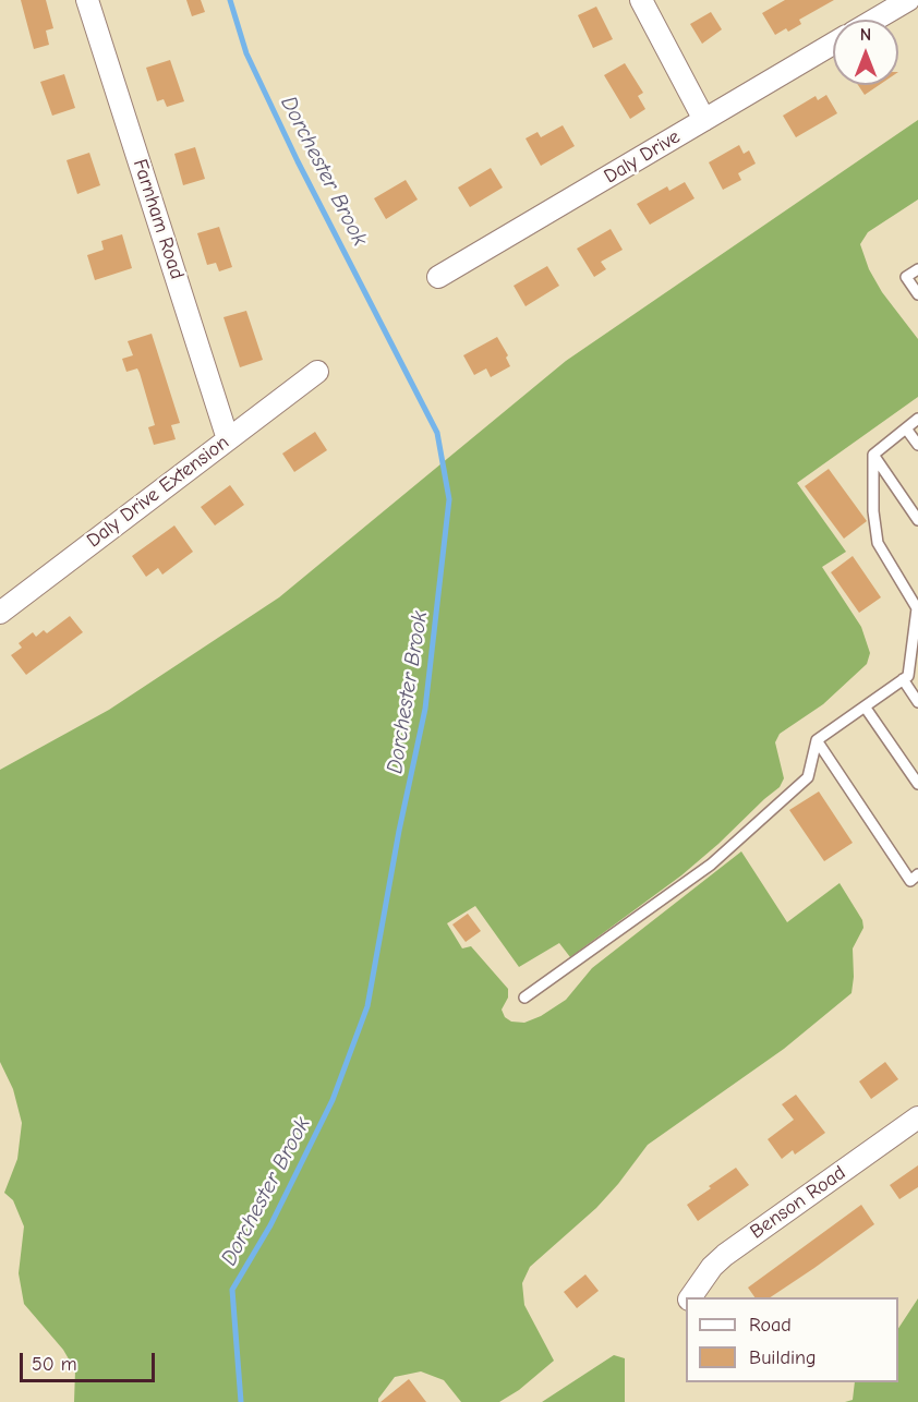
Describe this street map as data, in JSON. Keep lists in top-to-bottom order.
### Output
{
  "streets": {
    "street": [
      "Daly Drive",
      "Farnham Road",
      "Daly Drive Extension",
      "Benson Road"
    ]
  },
  "crossings": [
    ["Farnham Road", "Daly Drive Extension"]
  ],
  "water": ["Dorchester Brook"],
  "legend": ["Road", "Building"],
  "scale_bar": "50 m",
  "north": "top"
}
